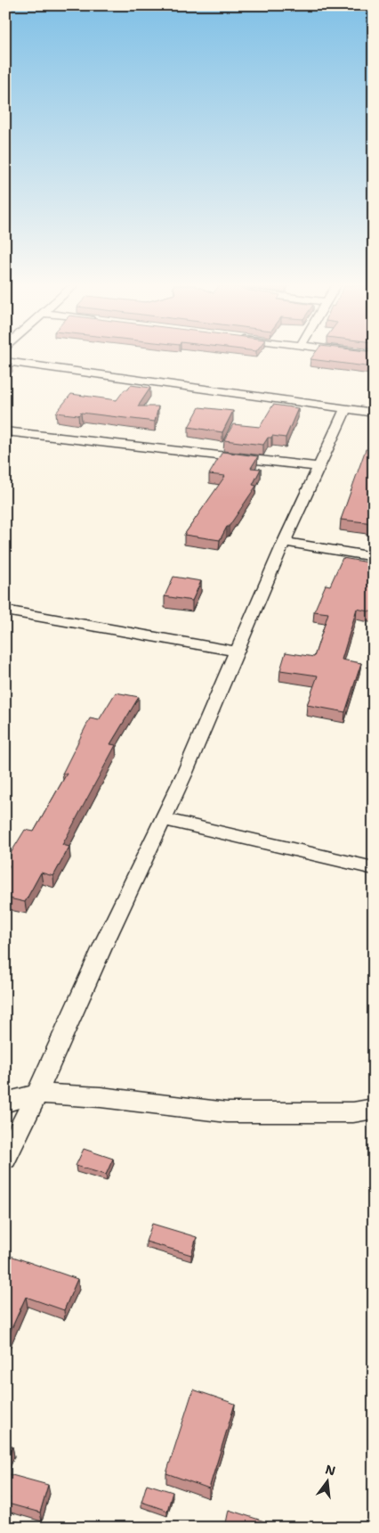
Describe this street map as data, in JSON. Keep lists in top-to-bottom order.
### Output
{
  "north": "top"
}
